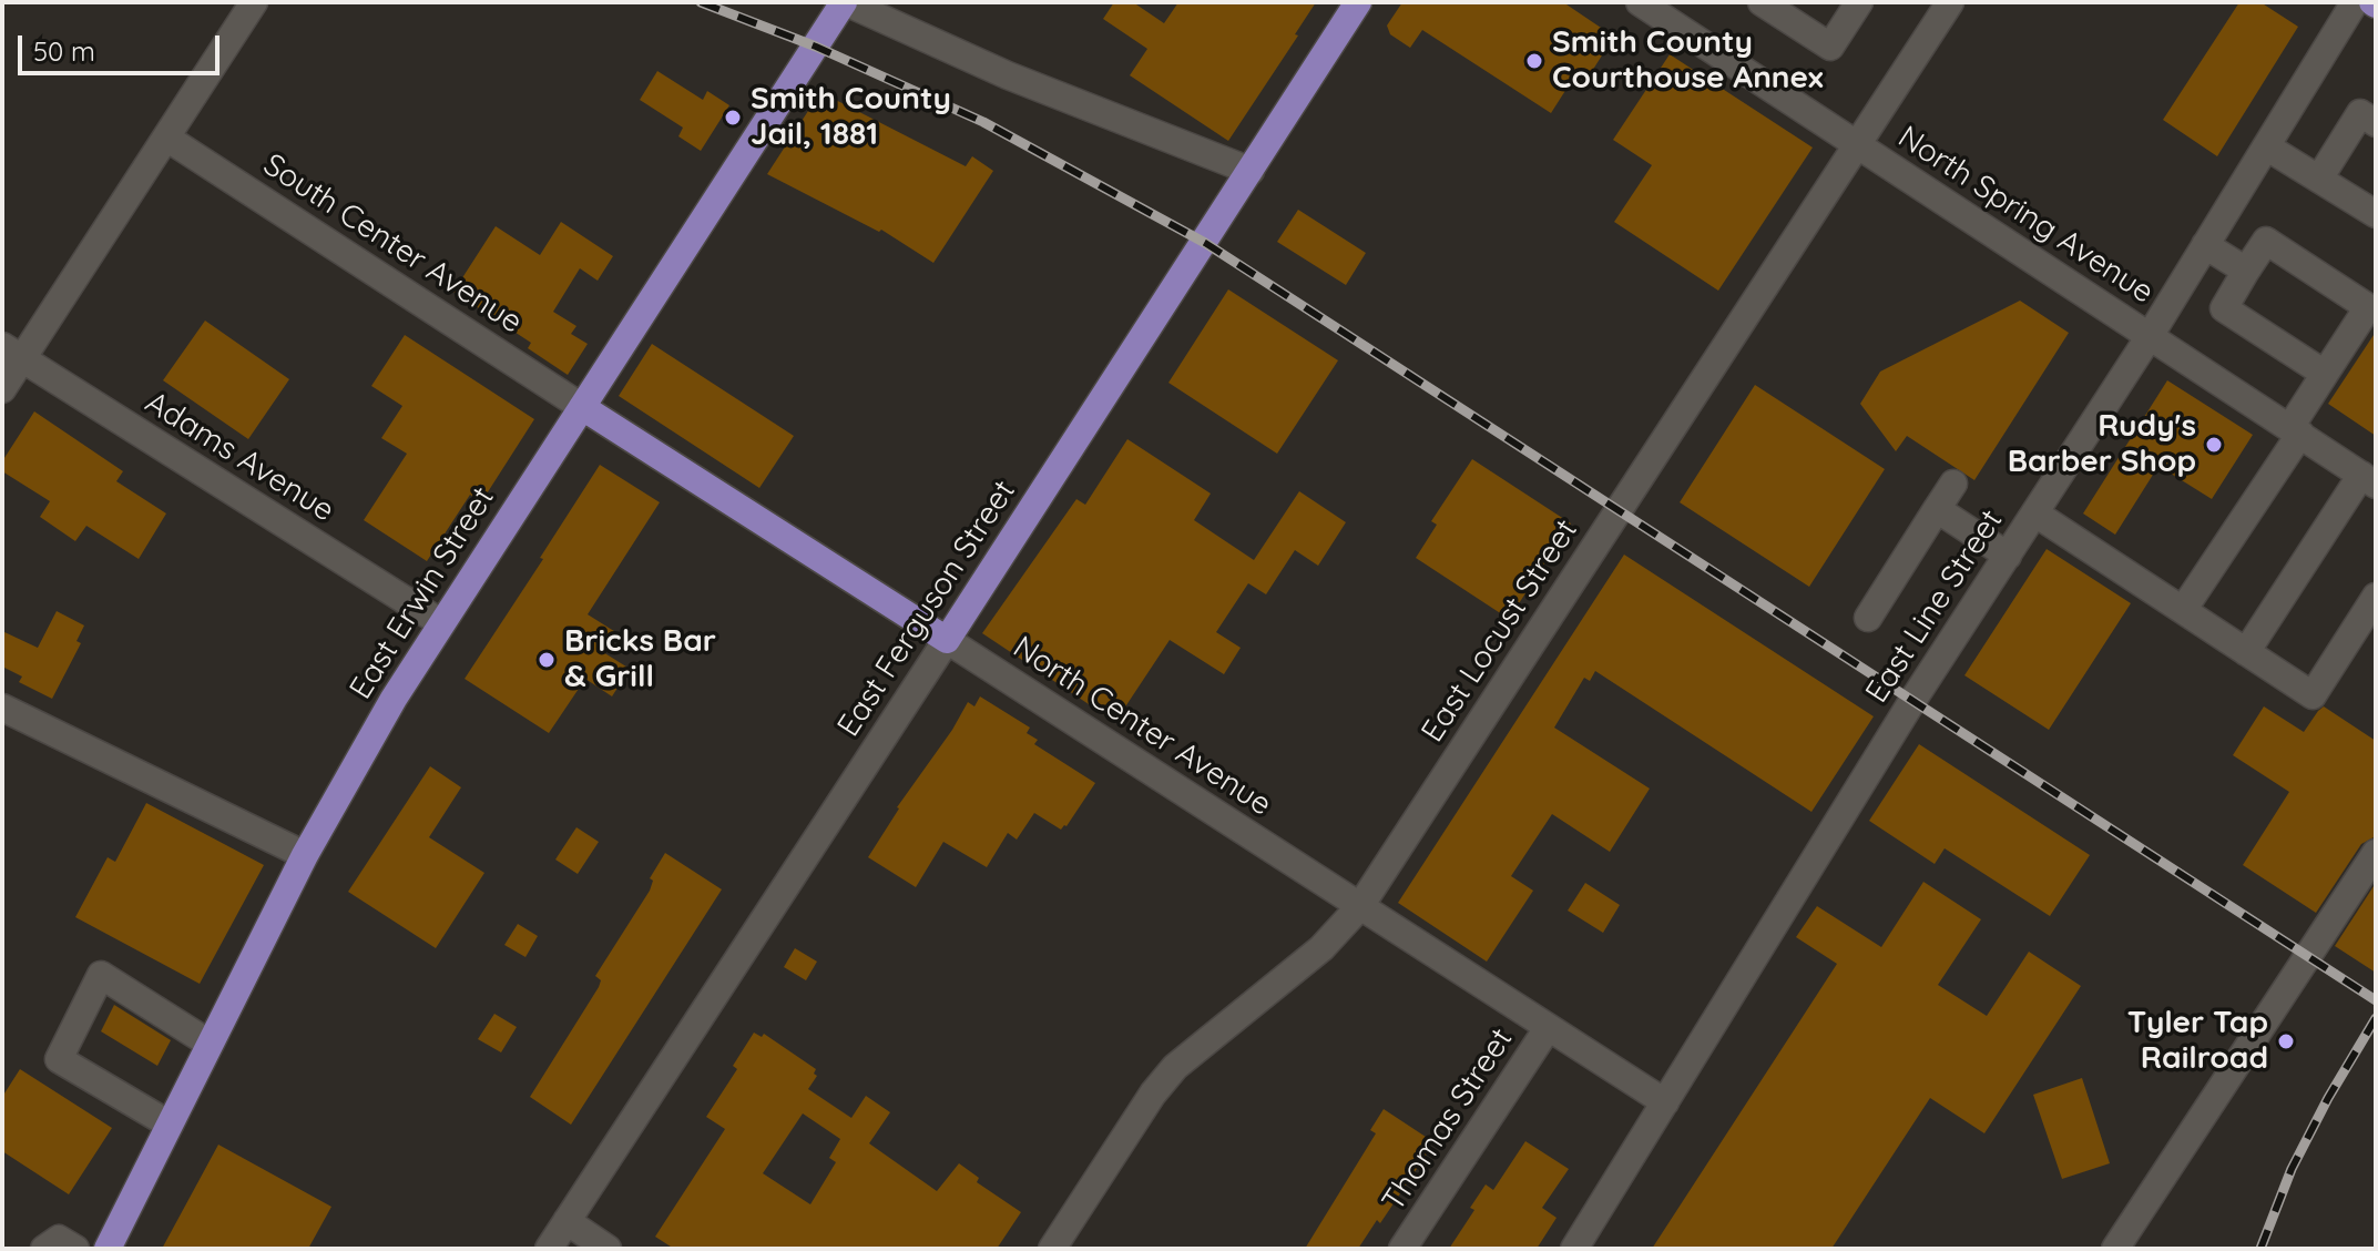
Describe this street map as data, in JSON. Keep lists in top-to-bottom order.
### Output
{
  "streets": {
    "main road": ["East Erwin Street", "East Ferguson Street", "North Center Avenue"],
    "street": [
      "North Spring Avenue",
      "South Center Avenue",
      "Adams Avenue",
      "East Line Street",
      "East Locust Street",
      "Thomas Street"
    ]
  },
  "crossings": [
    ["North Spring Avenue", "East Line Street"],
    ["North Spring Avenue", "East Locust Street"],
    ["South Center Avenue", "East Erwin Street"],
    ["South Center Avenue", "North Center Avenue"],
    ["Adams Avenue", "East Erwin Street"],
    ["East Erwin Street", "North Center Avenue"],
    ["East Line Street", "North Center Avenue"],
    ["East Ferguson Street", "North Center Avenue"],
    ["East Locust Street", "North Center Avenue"],
    ["North Center Avenue", "Thomas Street"]
  ],
  "places": [
    "Smith County Courthouse Annex",
    "Smith County Jail, 1881",
    "Rudy's Barber Shop",
    "Bricks Bar & Grill",
    "Tyler Tap Railroad"
  ],
  "scale_bar": "50 m"
}
